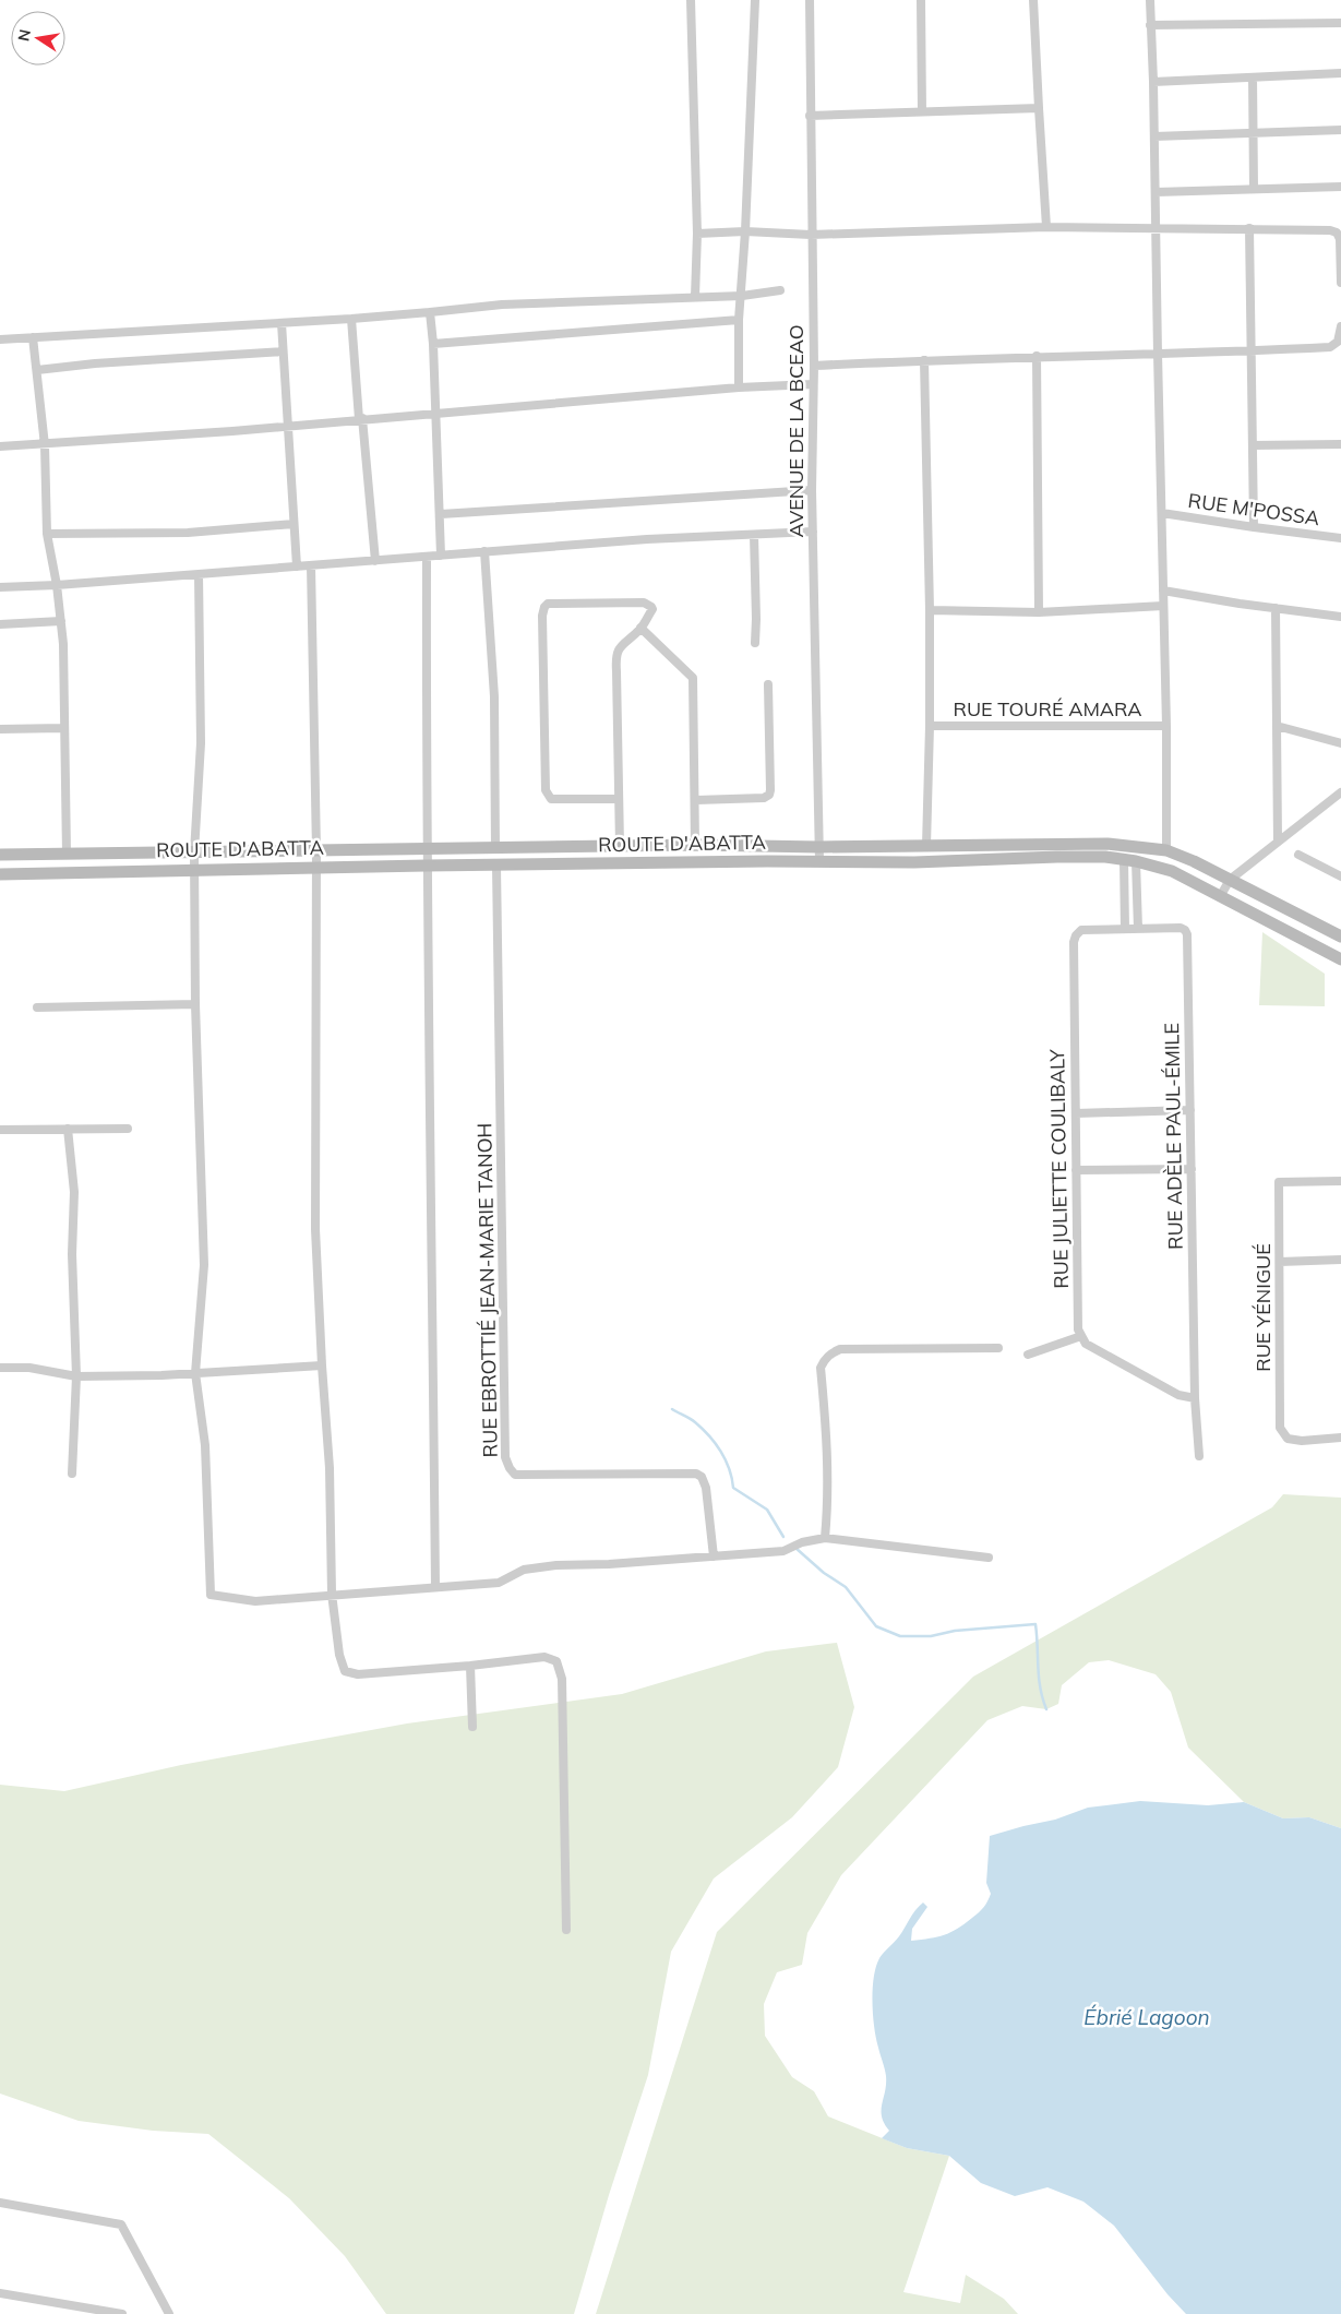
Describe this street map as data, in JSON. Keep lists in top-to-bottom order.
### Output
{
  "streets": {
    "street": [
      "AVENUE DE LA BCEAO",
      "RUE M'POSSA",
      "RUE TOURÉ AMARA",
      "ROUTE D'ABATTA",
      "RUE ADÈLE PAUL-ÉMILE",
      "RUE JULIETTE COULIBALY",
      "RUE EBROTTIÉ JEAN-MARIE TANOH",
      "RUE YÉNIGUÉ"
    ]
  },
  "crossings": [
    ["AVENUE DE LA BCEAO", "ROUTE D'ABATTA"],
    ["ROUTE D'ABATTA", "RUE EBROTTIÉ JEAN-MARIE TANOH"],
    ["RUE ADÈLE PAUL-ÉMILE", "RUE JULIETTE COULIBALY"]
  ],
  "water": ["Ébrié Lagoon"],
  "north": "left"
}
